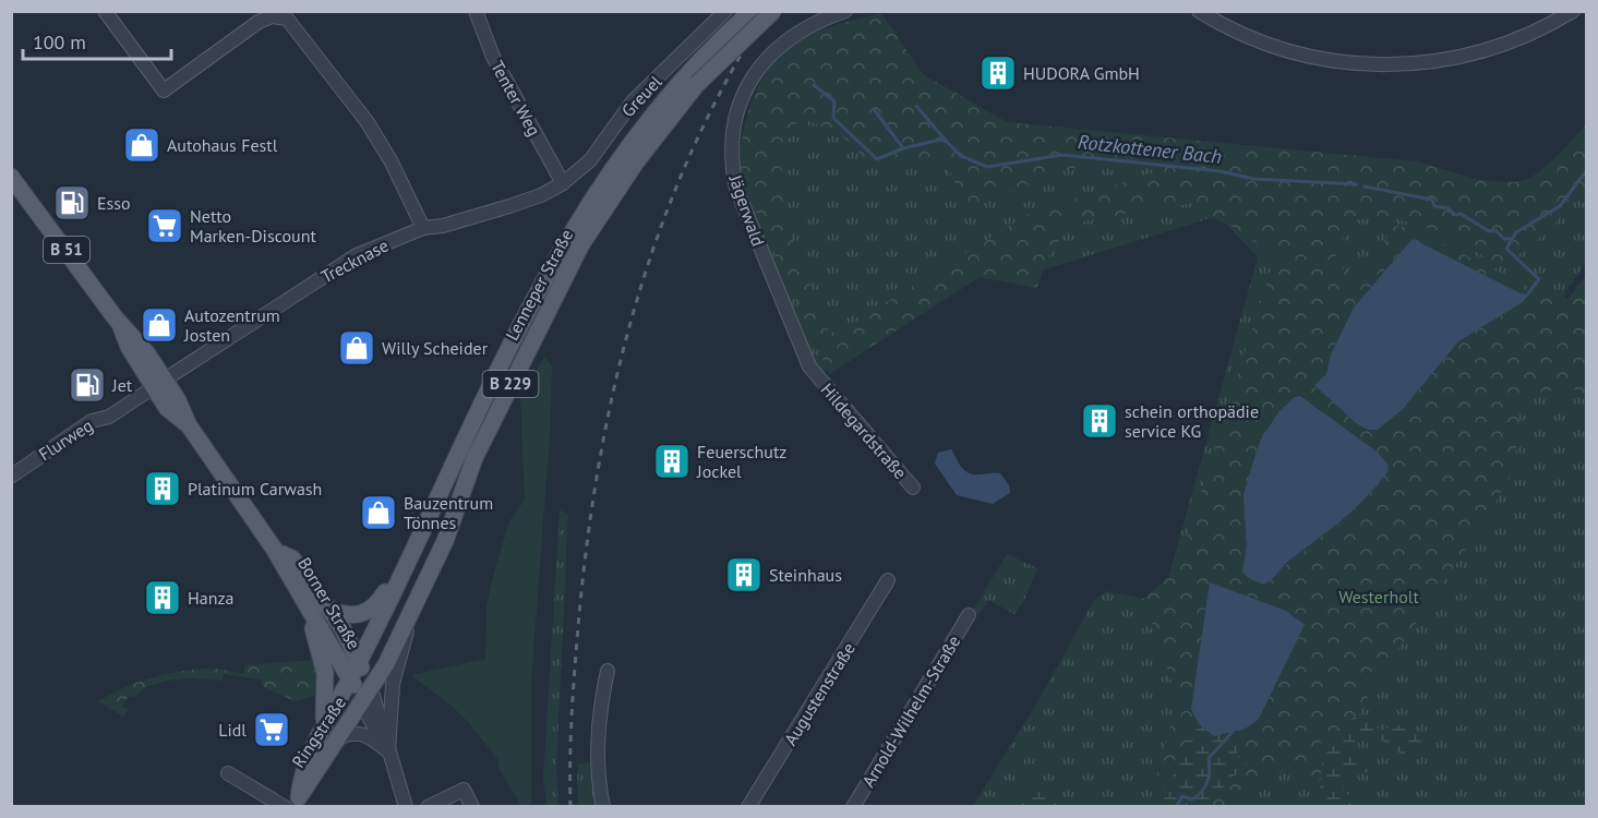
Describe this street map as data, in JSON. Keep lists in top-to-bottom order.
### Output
{
  "streets": {
    "main road": [
      "B 51",
      "Lenneper Straße",
      "B 229",
      "Borner Straße",
      "Ringstraße"
    ],
    "street": [
      "Greuel",
      "Tenter Weg",
      "Jägerwald",
      "Trecknase",
      "Hildegardstraße",
      "Flurweg",
      "Augustenstraße",
      "Arnold-Wilhelm-Straße"
    ]
  },
  "crossings": [
    ["Greuel", "Tenter Weg"],
    ["Greuel", "Trecknase"],
    ["Tenter Weg", "Trecknase"],
    ["Jägerwald", "Hildegardstraße"],
    ["B 51", "Lenneper Straße"],
    ["B 51", "Borner Straße"],
    ["B 51", "Ringstraße"],
    ["Trecknase", "Flurweg"],
    ["Trecknase", "Borner Straße"],
    ["Lenneper Straße", "Borner Straße"],
    ["Lenneper Straße", "Ringstraße"],
    ["Flurweg", "Borner Straße"],
    ["Borner Straße", "Ringstraße"]
  ],
  "water": ["Rotzkottener Bach"],
  "parks": ["Westerholt"],
  "places": {
    "building": [
      "HUDORA GmbH",
      "schein orthopädie service KG",
      "Feuerschutz Jockel",
      "Platinum Carwash",
      "Steinhaus",
      "Hanza"
    ],
    "shop": [
      "Autohaus Festl",
      "Autozentrum Josten",
      "Willy Scheider",
      "Bauzentrum Tönnes"
    ],
    "fuel station": ["Esso", "Jet"],
    "supermarket": ["Netto Marken-Discount", "Lidl"]
  },
  "scale_bar": "100 m"
}
